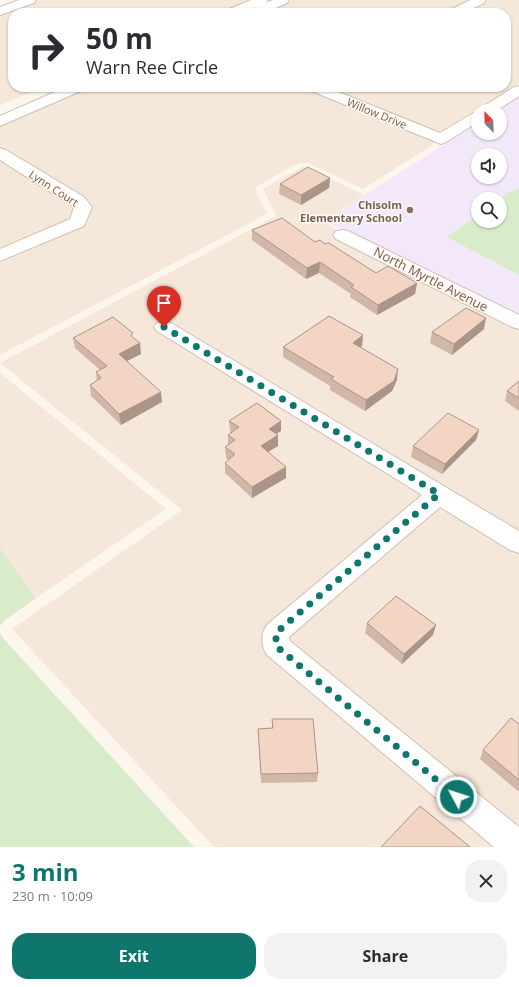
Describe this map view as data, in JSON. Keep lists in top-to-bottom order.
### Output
{
  "streets": {
    "street": ["Willow Drive", "Lynn Court", "North Myrtle Avenue"]
  },
  "places": ["Chisolm Elementary School"],
  "north": "top left",
  "page": {
    "turn": ["50 m", "Warn Ree Circle"],
    "heading": ["3 min", "230 m · 10:09"],
    "buttons": ["Exit", "Share"]
  }
}
